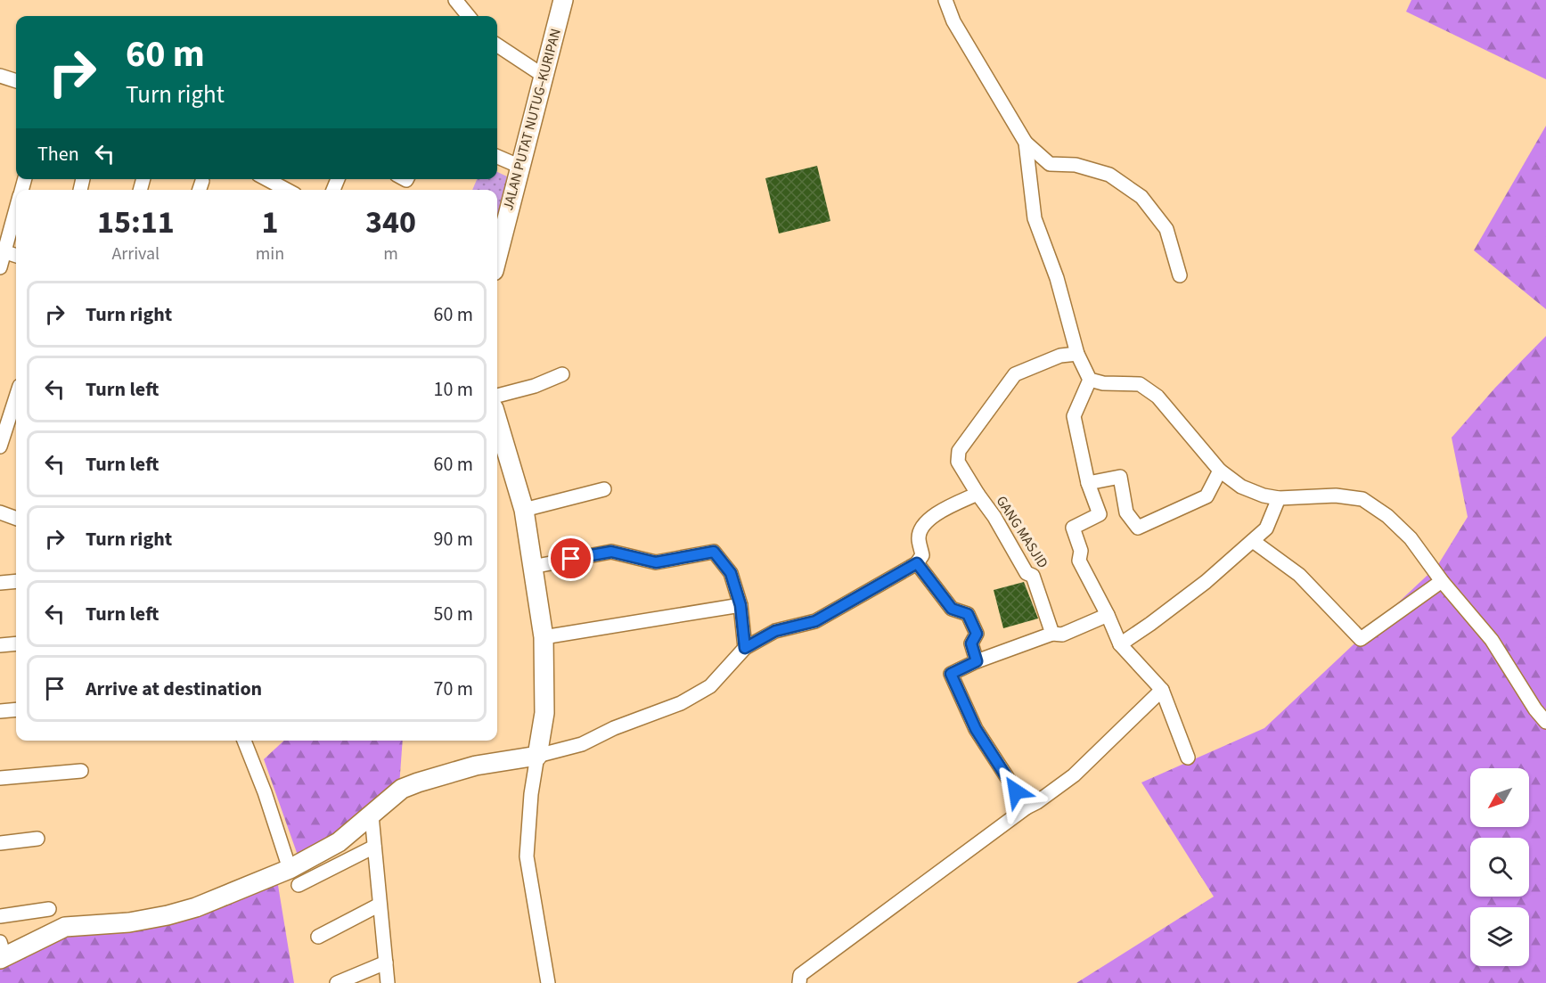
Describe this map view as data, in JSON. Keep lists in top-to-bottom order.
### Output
{
  "streets": {
    "street": ["JALAN PUTAT NUTUG–KURIPAN", "GANG MASJID"]
  },
  "north": "bottom left",
  "page": {
    "turn": ["60 m", "Turn right"],
    "then": "Then",
    "eta": [
      "15:11",
      "Arrival",
      "1",
      "min",
      "340",
      "m"
    ],
    "list": [
      {
        "name": "Turn right",
        "value": "60 m"
      },
      {
        "name": "Turn left",
        "value": "10 m"
      },
      {
        "name": "Turn left",
        "value": "60 m"
      },
      {
        "name": "Turn right",
        "value": "90 m"
      },
      {
        "name": "Turn left",
        "value": "50 m"
      },
      {
        "name": "Arrive at destination",
        "value": "70 m"
      }
    ]
  }
}
